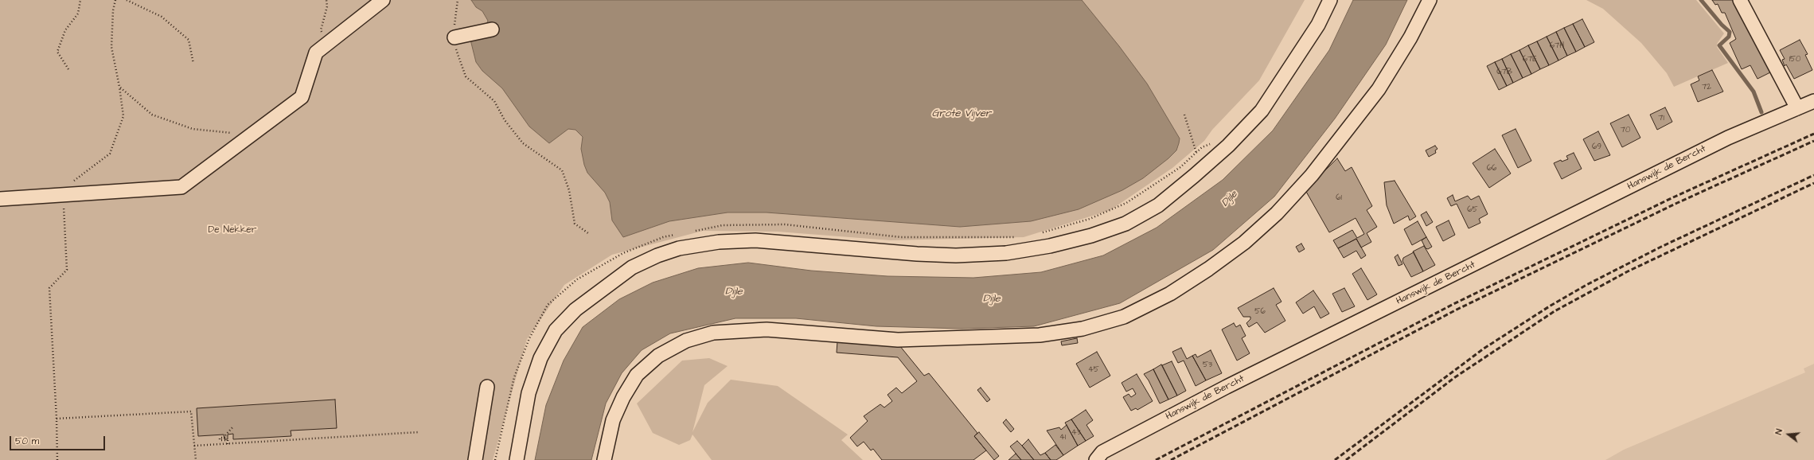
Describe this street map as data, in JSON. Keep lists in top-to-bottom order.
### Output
{
  "streets": {
    "street": ["Hanswijk de Bercht"]
  },
  "water": ["Grote Vijver", "Dijle"],
  "parks": ["De Nekker"],
  "house_numbers": [
    "67H",
    "67E",
    "150",
    "67B",
    "72",
    "71",
    "70",
    "69",
    "66",
    "61",
    "65",
    "56",
    "53",
    "45",
    "43",
    "41"
  ],
  "scale_bar": "50 m",
  "north": "left"
}
